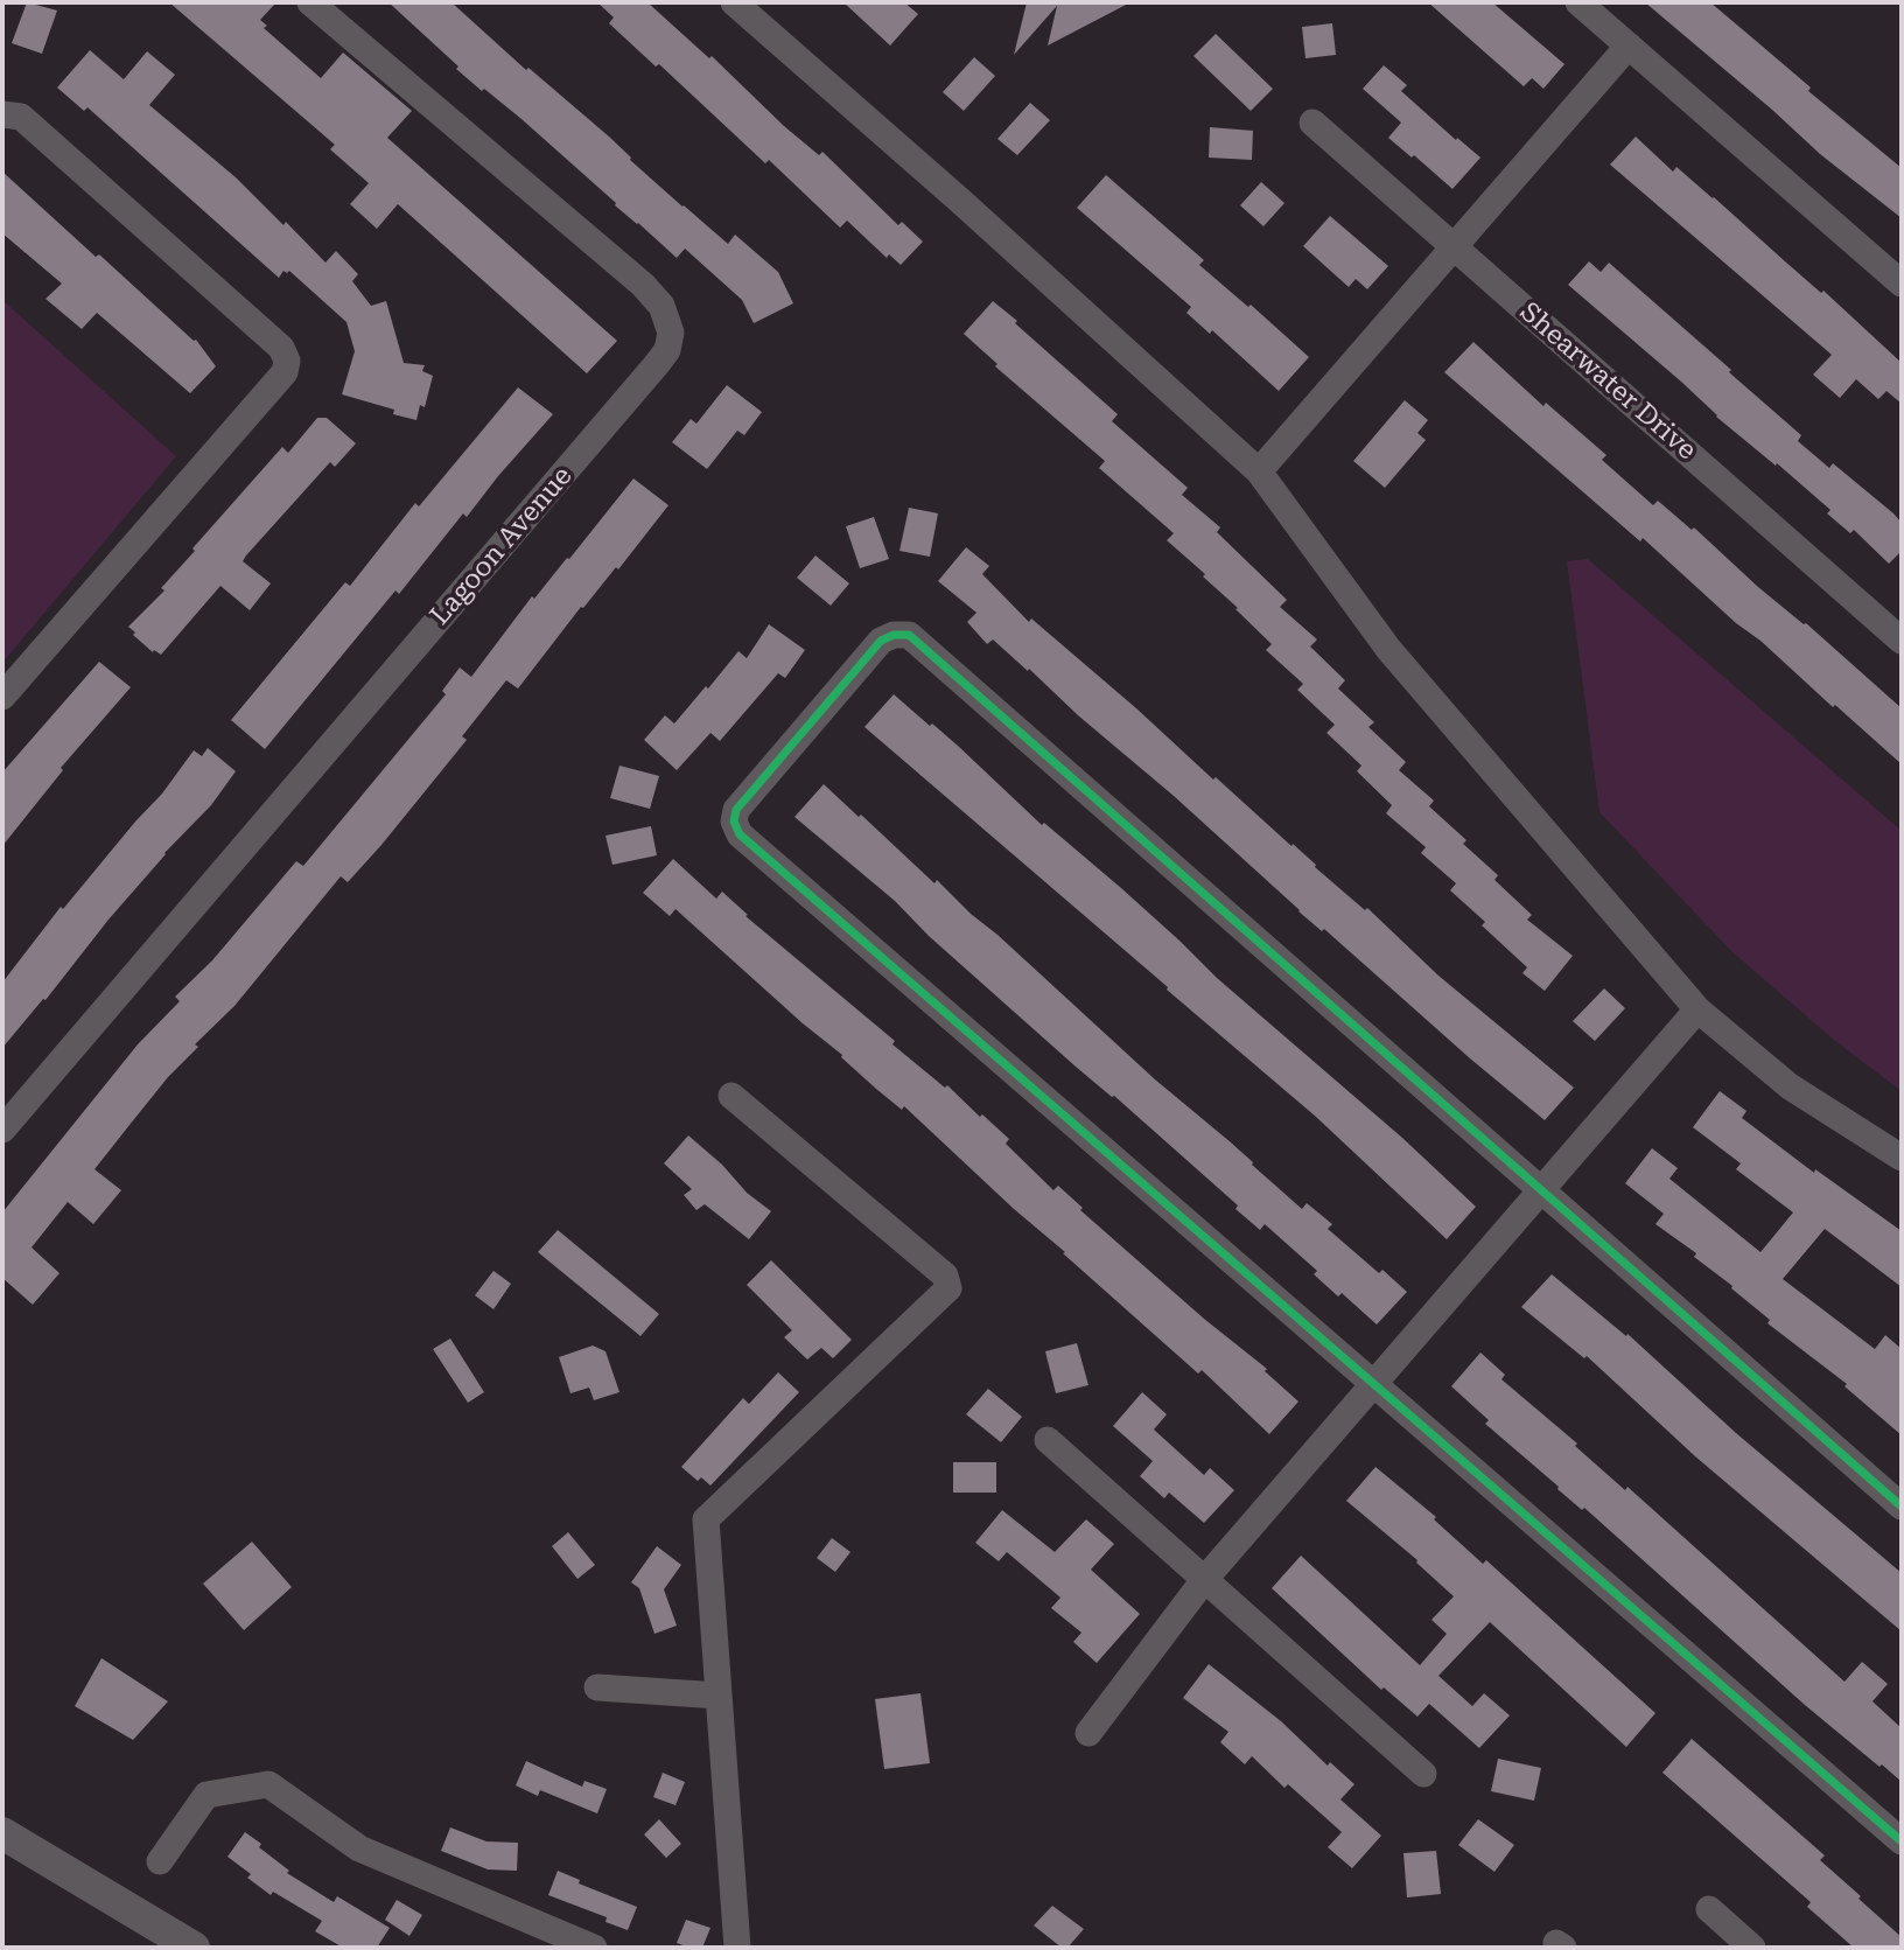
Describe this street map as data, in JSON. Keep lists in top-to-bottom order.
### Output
{
  "streets": {
    "street": ["Shearwater Drive", "Lagoon Avenue"]
  }
}
